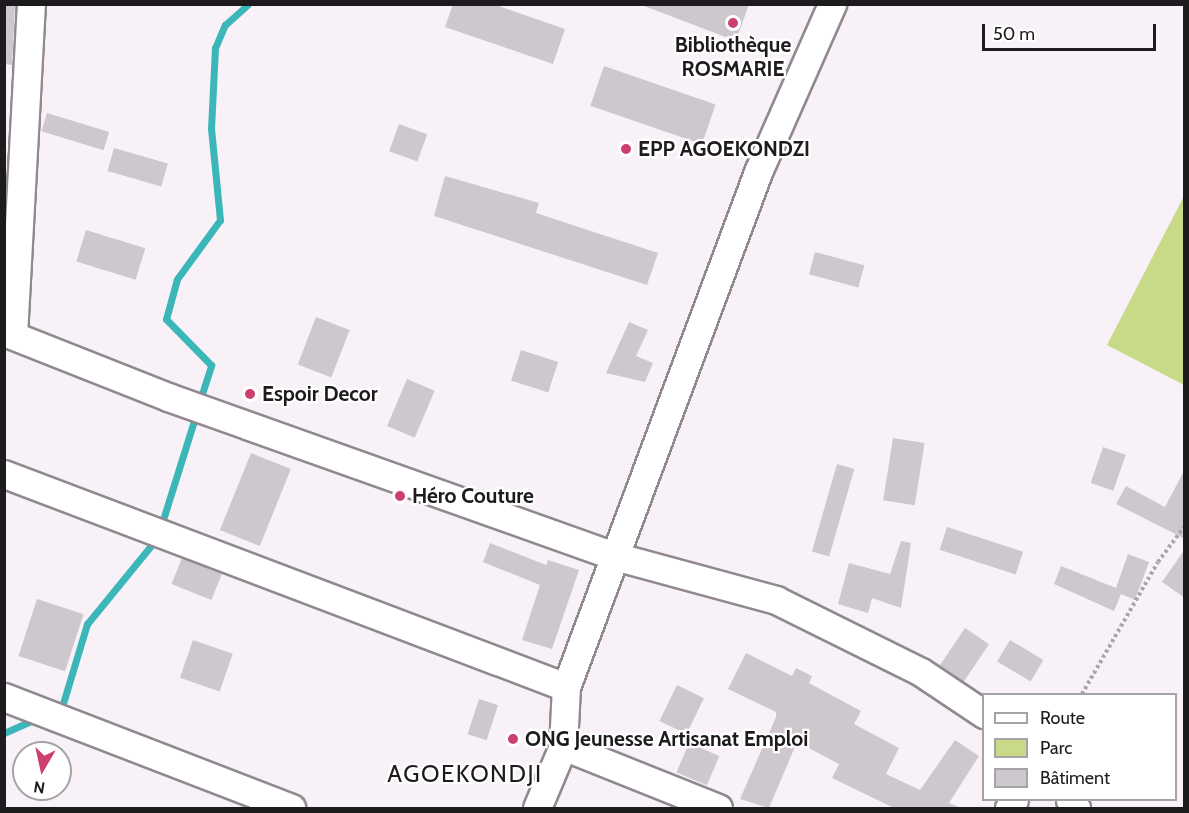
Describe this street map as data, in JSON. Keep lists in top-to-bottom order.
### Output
{
  "districts": ["AGOEKONDJI"],
  "places": [
    "Bibliothèque ROSMARIE",
    "EPP AGOEKONDZI",
    "Espoir Decor",
    "Héro Couture",
    "ONG Jeunesse Artisanat Emploi"
  ],
  "legend": ["Route", "Parc", "Bâtiment"],
  "scale_bar": "50 m",
  "north": "bottom"
}
